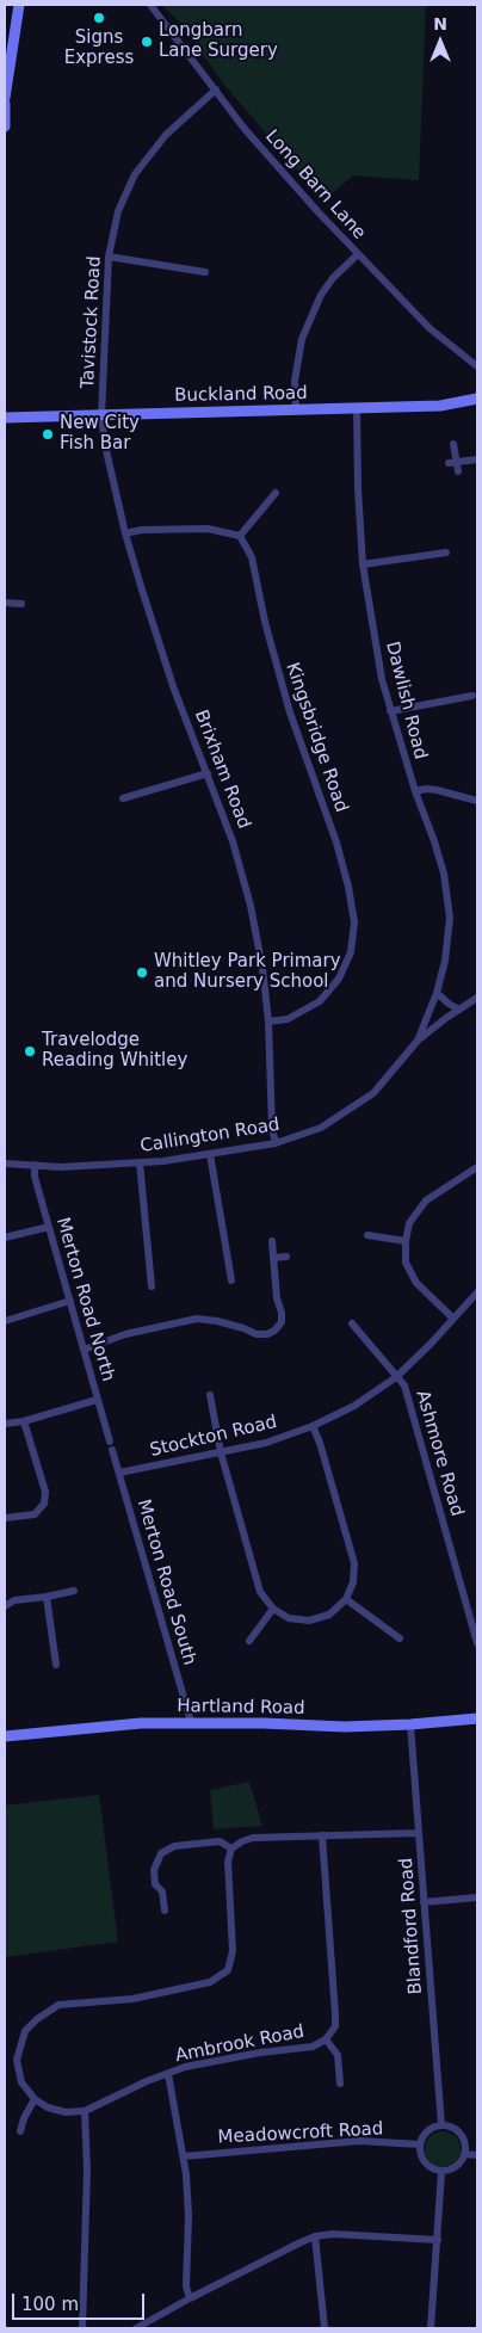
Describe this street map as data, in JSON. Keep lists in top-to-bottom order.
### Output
{
  "streets": {
    "street": [
      "Long Barn Lane",
      "Tavistock Road",
      "Buckland Road",
      "Dawlish Road",
      "Kingsbridge Road",
      "Brixham Road",
      "Callington Road",
      "Merton Road North",
      "Stockton Road",
      "Ashmore Road",
      "Merton Road South",
      "Hartland Road",
      "Blandford Road",
      "Ambrook Road",
      "Meadowcroft Road"
    ]
  },
  "crossings": [
    ["Long Barn Lane", "Tavistock Road"],
    ["Tavistock Road", "Buckland Road"],
    ["Tavistock Road", "Brixham Road"],
    ["Buckland Road", "Dawlish Road"],
    ["Buckland Road", "Brixham Road"],
    ["Dawlish Road", "Callington Road"],
    ["Kingsbridge Road", "Brixham Road"],
    ["Brixham Road", "Callington Road"],
    ["Callington Road", "Merton Road North"],
    ["Merton Road North", "Merton Road South"],
    ["Stockton Road", "Ashmore Road"],
    ["Stockton Road", "Merton Road South"],
    ["Merton Road South", "Hartland Road"],
    ["Hartland Road", "Blandford Road"],
    ["Blandford Road", "Meadowcroft Road"]
  ],
  "places": [
    "Signs Express",
    "Longbarn Lane Surgery",
    "New City Fish Bar",
    "Whitley Park Primary and Nursery School",
    "Travelodge Reading Whitley"
  ],
  "scale_bar": "100 m",
  "north": "top"
}
